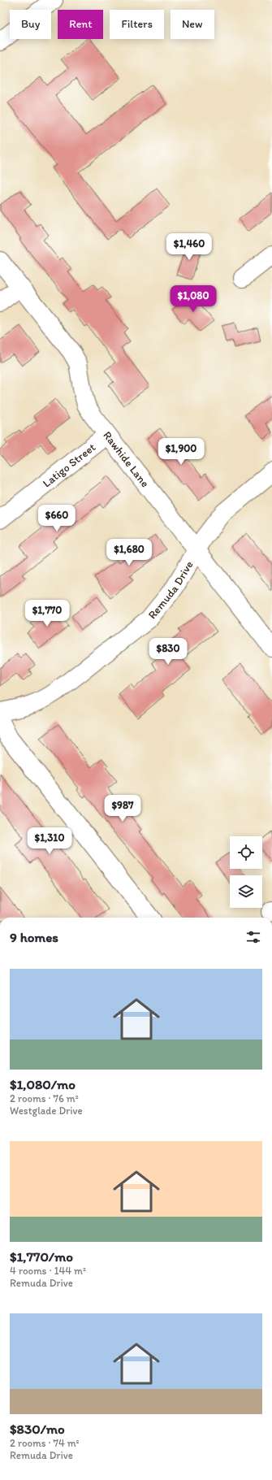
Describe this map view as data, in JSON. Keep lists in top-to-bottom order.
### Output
{
  "streets": {
    "street": ["Rawhide Lane", "Latigo Street", "Remuda Drive"]
  },
  "crossings": [
    ["Rawhide Lane", "Latigo Street"],
    ["Rawhide Lane", "Remuda Drive"]
  ],
  "page": {
    "chip": [
      "Buy",
      "Rent",
      "Filters",
      "New"
    ],
    "price": [
      "$1,460",
      "$1,080",
      "$1,900",
      "$660",
      "$1,680",
      "$1,770",
      "$830",
      "$987",
      "$1,310"
    ],
    "heading": "9 homes",
    "list": [
      {
        "name": "$1,080/mo",
        "note": "2 rooms · 76 m² · Westglade Drive"
      },
      {
        "name": "$1,770/mo",
        "note": "4 rooms · 144 m² · Remuda Drive"
      },
      {
        "name": "$830/mo",
        "note": "2 rooms · 74 m² · Remuda Drive"
      }
    ]
  }
}
